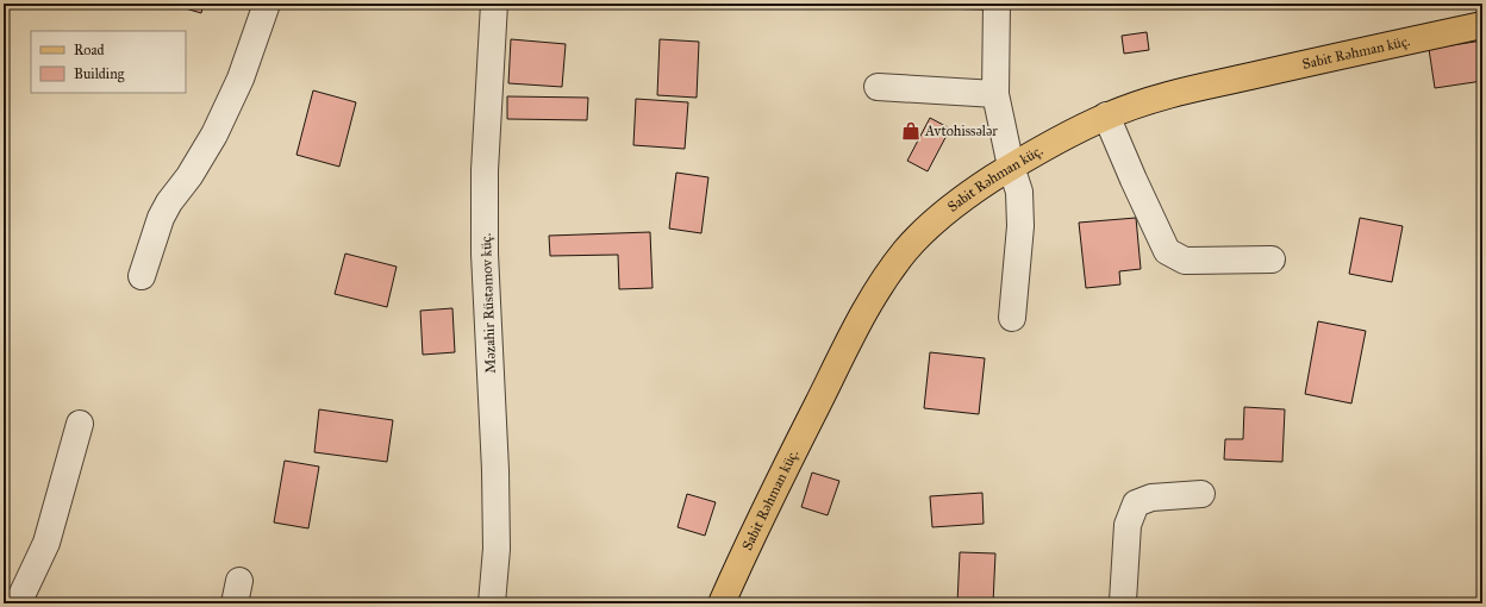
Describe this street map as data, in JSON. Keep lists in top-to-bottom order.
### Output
{
  "streets": {
    "main road": ["Sabit Rəhman küç."],
    "street": ["Məzahir Rüstəmov küç."]
  },
  "places": {
    "shop": ["Avtohissələr"]
  },
  "legend": ["Road", "Building"]
}
